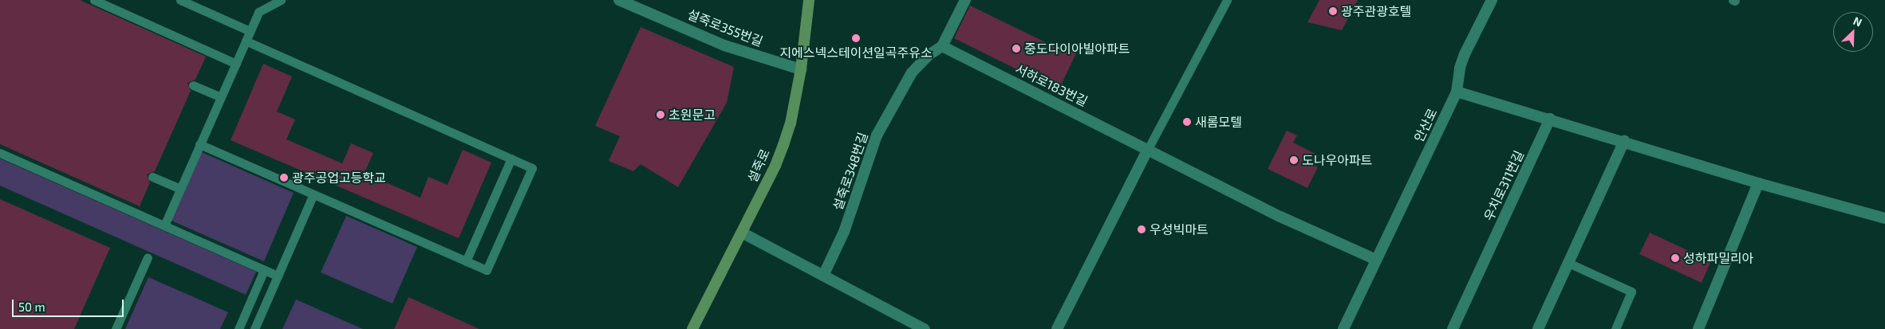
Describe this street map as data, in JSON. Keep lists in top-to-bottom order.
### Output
{
  "streets": {
    "main road": ["설죽로"],
    "street": [
      "설죽로355번길",
      "서하로183번길",
      "안산로",
      "설죽로348번길",
      "우치로311번길"
    ]
  },
  "crossings": [
    ["설죽로355번길", "설죽로"],
    ["서하로183번길", "설죽로348번길"]
  ],
  "places": [
    "광주관광호텔",
    "지에스넥스테이션일곡주유소",
    "중도다이아빌아파트",
    "초원문고",
    "새롬모텔",
    "도나우아파트",
    "광주공업고등학교",
    "우성빅마트",
    "성하파밀리아"
  ],
  "scale_bar": "50 m",
  "north": "top right"
}
